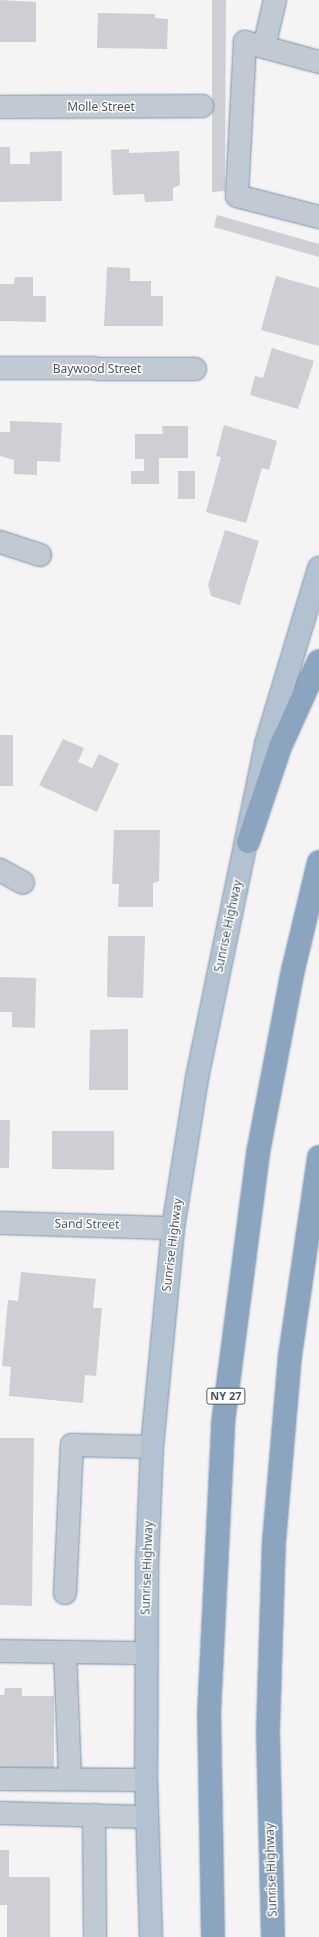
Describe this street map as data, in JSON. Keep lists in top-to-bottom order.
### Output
{
  "streets": {
    "highway": ["Sunrise Highway", "NY 27"],
    "street": ["Molle Street", "Baywood Street", "Sand Street"]
  },
  "crossings": [
    ["Sunrise Highway", "Sand Street"]
  ]
}
